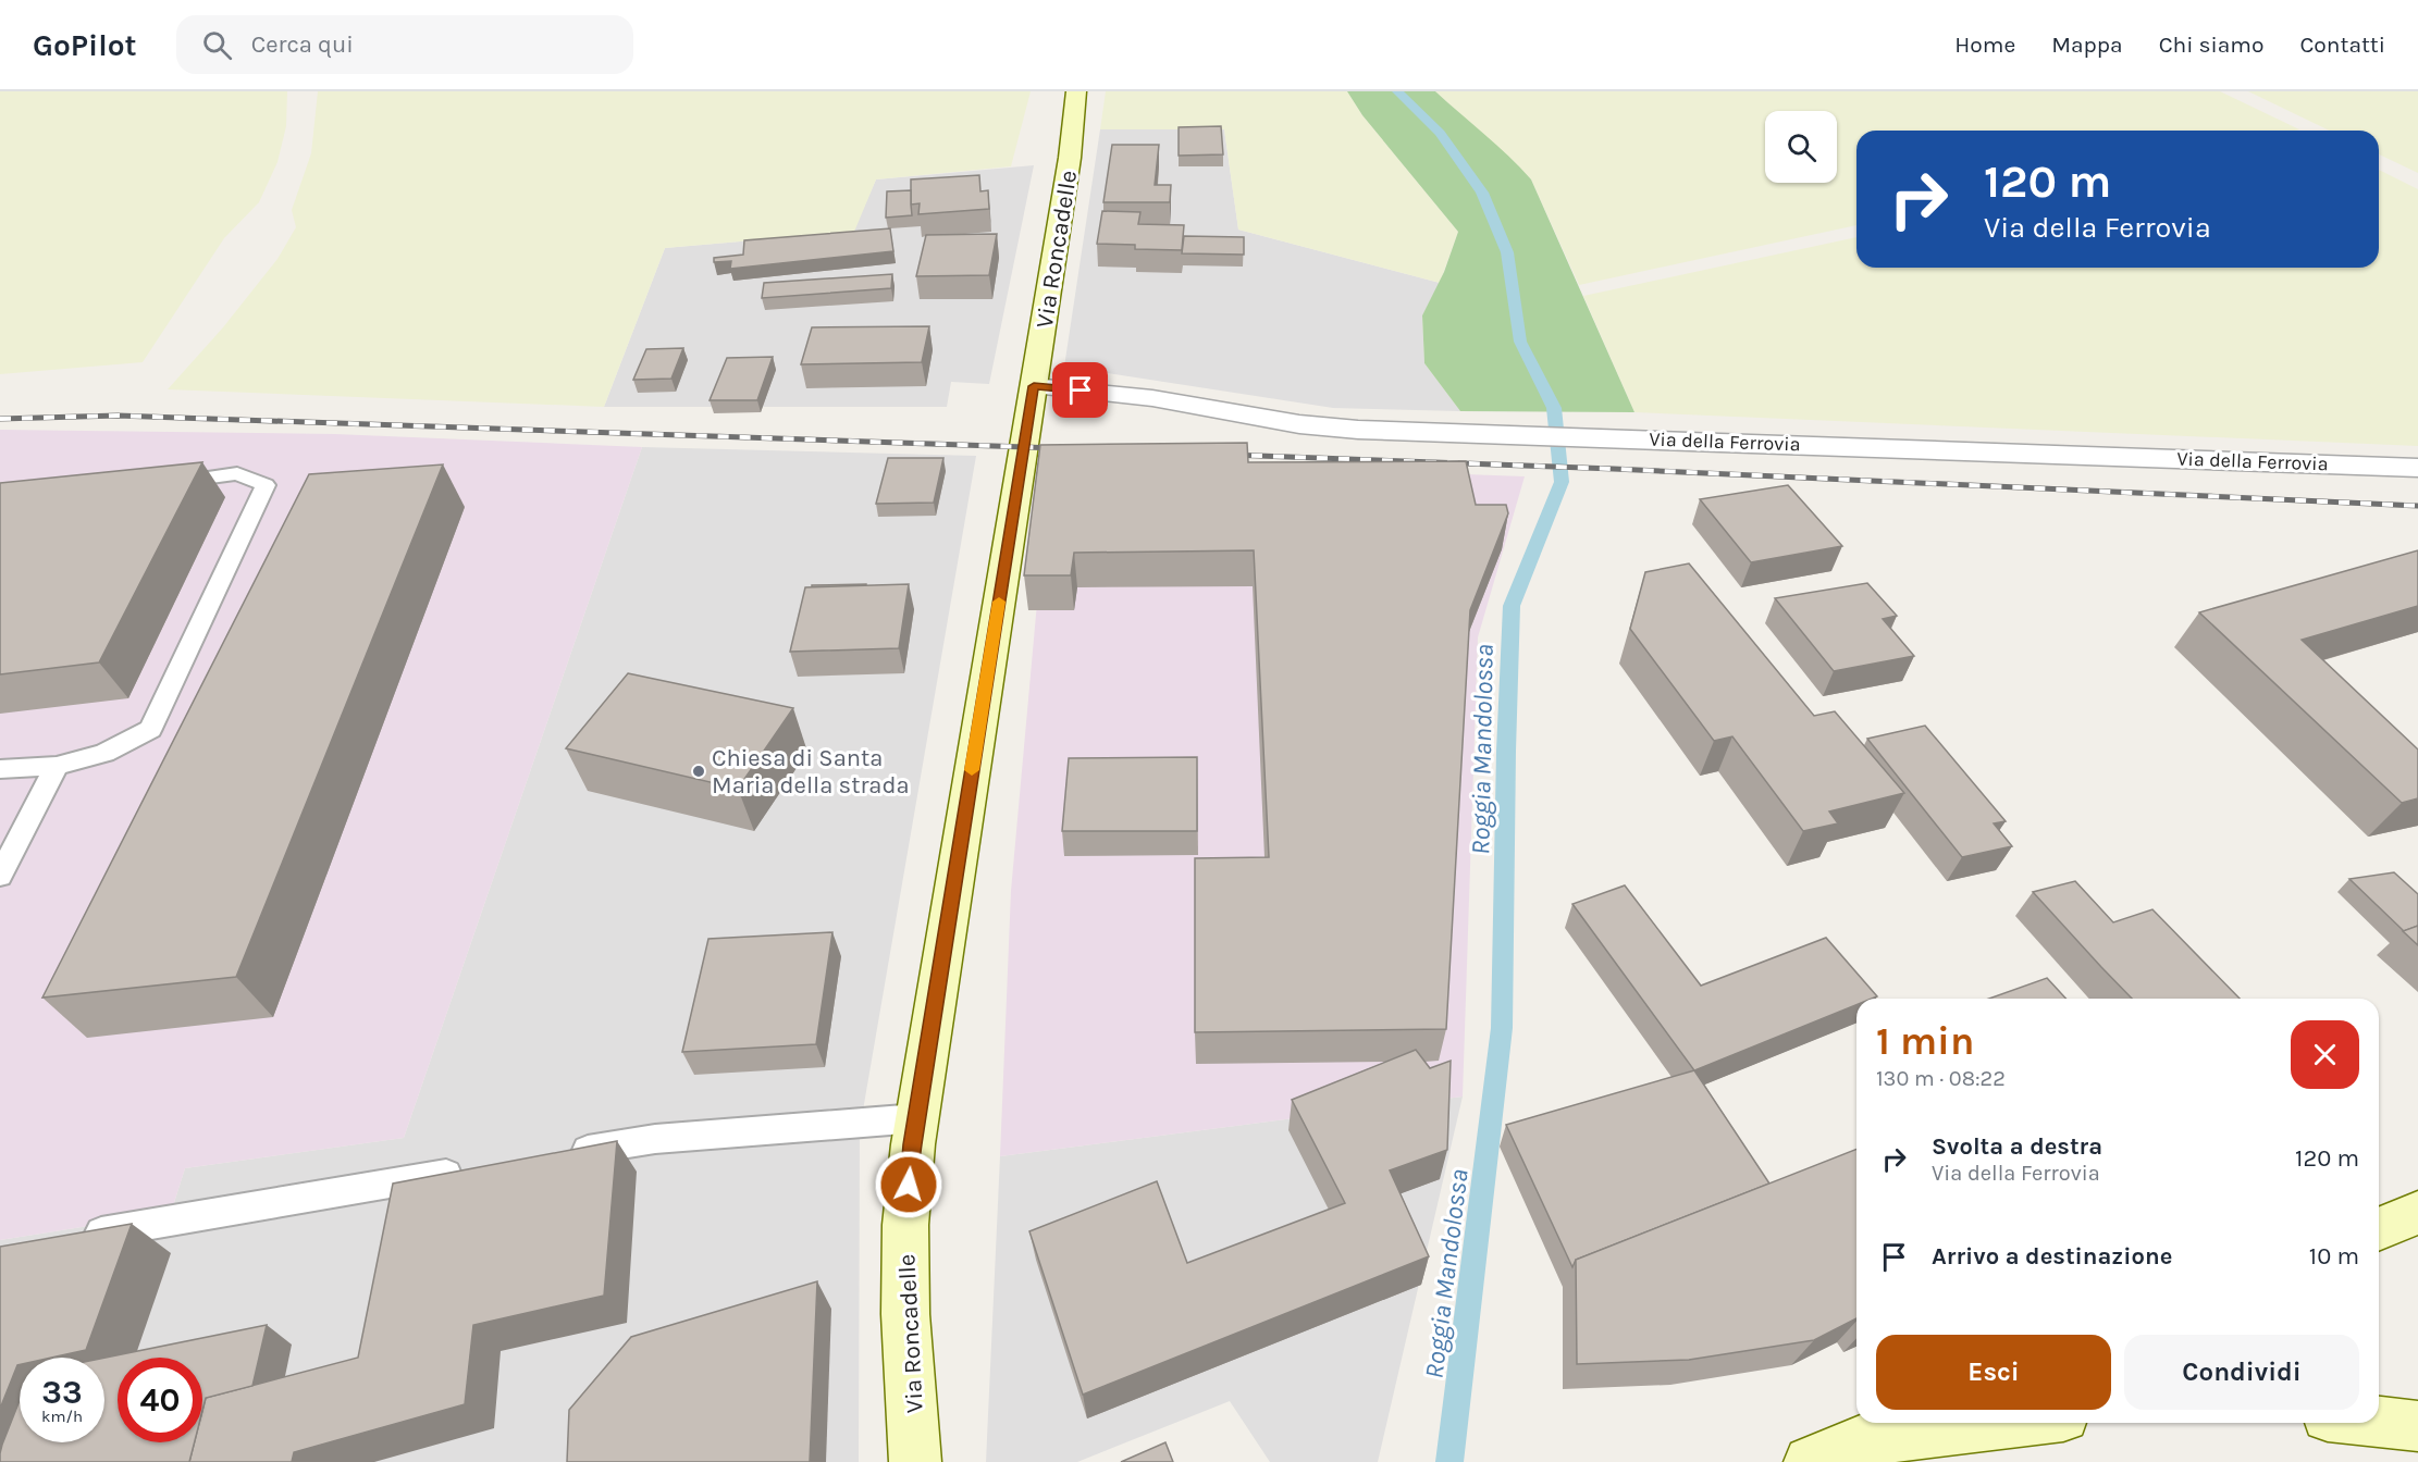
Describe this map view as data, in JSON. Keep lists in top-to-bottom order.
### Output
{
  "streets": {
    "street": ["Via Roncadelle", "Via della Ferrovia"]
  },
  "crossings": [
    ["Via Roncadelle", "Via della Ferrovia"]
  ],
  "water": ["Roggia Mandolossa"],
  "places": ["Chiesa di Santa Maria della strada"],
  "page": {
    "header": "GoPilot",
    "search": "Cerca qui",
    "nav": [
      "Home",
      "Mappa",
      "Chi siamo",
      "Contatti"
    ],
    "turn": ["120 m", "Via della Ferrovia"],
    "heading": ["1 min", "130 m · 08:22"],
    "list": [
      {
        "name": "Svolta a destra",
        "note": "Via della Ferrovia",
        "value": "120 m"
      },
      {
        "name": "Arrivo a destinazione",
        "value": "10 m"
      }
    ],
    "buttons": ["Esci", "Condividi"],
    "speed": "33 km/h",
    "limit": "40"
  }
}
